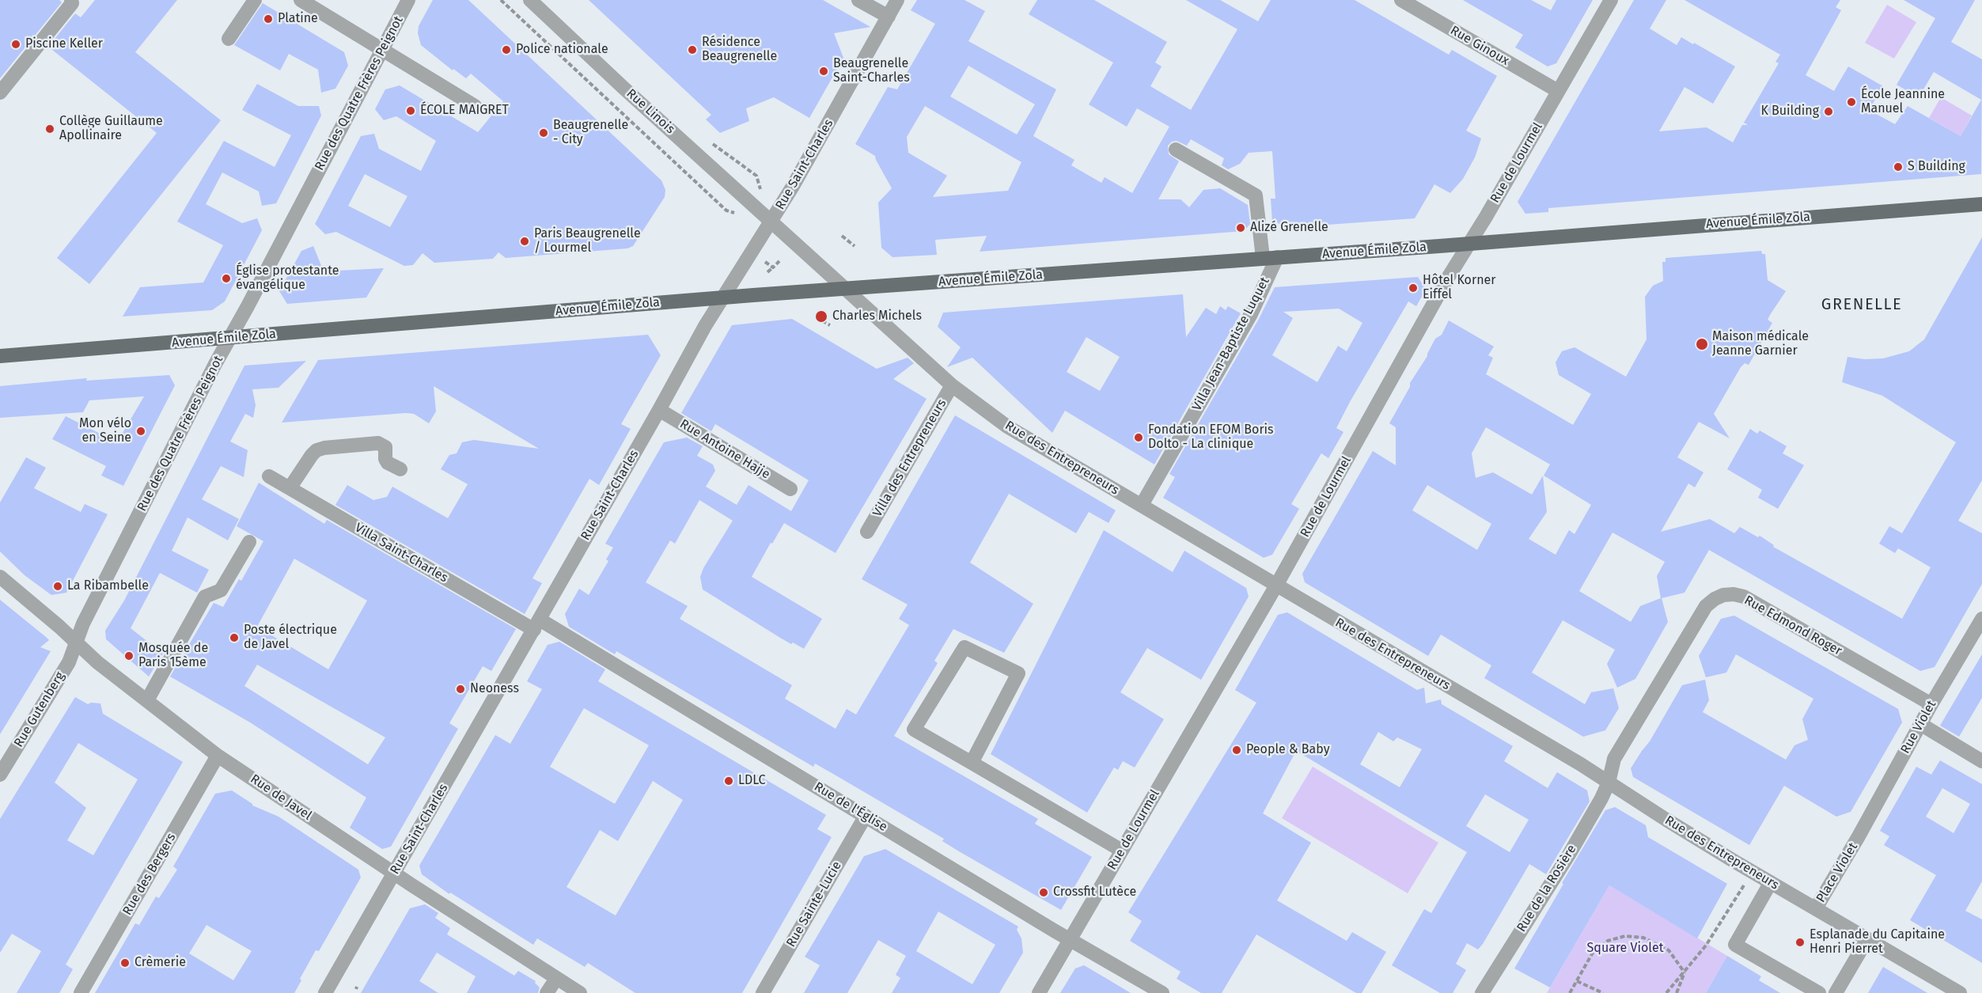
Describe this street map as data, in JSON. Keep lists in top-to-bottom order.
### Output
{
  "streets": {
    "main road": ["Avenue Émile Zola"],
    "street": [
      "Rue Ginoux",
      "Rue des Quatre Frères Peignot",
      "Rue Linois",
      "Rue de Lourmel",
      "Rue Saint-Charles",
      "Villa Jean-Baptiste Luquet",
      "Rue Antoine Hajje",
      "Villa des Entrepreneurs",
      "Rue des Entrepreneurs",
      "Villa Saint-Charles",
      "Rue Edmond Roger",
      "Rue Gutenberg",
      "Rue Violet",
      "Rue de Javel",
      "Rue de l'Église",
      "Place Violet",
      "Rue des Bergers",
      "Rue de la Rosière",
      "Rue Sainte-Lucie"
    ]
  },
  "crossings": [
    ["Rue Ginoux", "Rue de Lourmel"],
    ["Rue des Quatre Frères Peignot", "Avenue Émile Zola"],
    ["Rue des Quatre Frères Peignot", "Rue Gutenberg"],
    ["Rue des Quatre Frères Peignot", "Rue de Javel"],
    ["Rue Linois", "Rue Saint-Charles"],
    ["Rue Linois", "Avenue Émile Zola"],
    ["Rue Linois", "Rue des Entrepreneurs"],
    ["Rue de Lourmel", "Avenue Émile Zola"],
    ["Rue de Lourmel", "Rue des Entrepreneurs"],
    ["Rue de Lourmel", "Rue de l'Église"],
    ["Rue Saint-Charles", "Avenue Émile Zola"],
    ["Rue Saint-Charles", "Rue Antoine Hajje"],
    ["Rue Saint-Charles", "Villa Saint-Charles"],
    ["Rue Saint-Charles", "Rue de Javel"],
    ["Rue Saint-Charles", "Rue de l'Église"],
    ["Avenue Émile Zola", "Villa Jean-Baptiste Luquet"],
    ["Avenue Émile Zola", "Rue des Entrepreneurs"],
    ["Villa Jean-Baptiste Luquet", "Rue des Entrepreneurs"],
    ["Villa des Entrepreneurs", "Rue des Entrepreneurs"],
    ["Rue des Entrepreneurs", "Rue Edmond Roger"],
    ["Rue des Entrepreneurs", "Place Violet"],
    ["Rue des Entrepreneurs", "Rue de la Rosière"],
    ["Villa Saint-Charles", "Rue de l'Église"],
    ["Rue Edmond Roger", "Rue Violet"],
    ["Rue Edmond Roger", "Rue de la Rosière"],
    ["Rue Gutenberg", "Rue de Javel"],
    ["Rue Violet", "Place Violet"],
    ["Rue de Javel", "Rue des Bergers"],
    ["Rue de l'Église", "Rue Sainte-Lucie"]
  ],
  "districts": ["GRENELLE"],
  "parks": ["Square Violet"],
  "places": [
    "Platine",
    "Piscine Keller",
    "Police nationale",
    "Résidence Beaugrenelle",
    "Beaugrenelle Saint-Charles",
    "École Jeannine Manuel",
    "ÉCOLE MAIGRET",
    "K Building",
    "Collège Guillaume Apollinaire",
    "Beaugrenelle - City",
    "S Building",
    "Alizé Grenelle",
    "Paris Beaugrenelle / Lourmel",
    "Église protestante évangélique",
    "Hôtel Korner Eiffel",
    "Charles Michels",
    "Maison médicale Jeanne Garnier",
    "Mon vélo en Seine",
    "Fondation EFOM Boris Dolto - La clinique",
    "La Ribambelle",
    "Poste électrique de Javel",
    "Mosquée de Paris 15ème",
    "Neoness",
    "People & Baby",
    "LDLC",
    "Crossfit Lutèce",
    "Esplanade du Capitaine Henri Pierret",
    "Crèmerie"
  ]
}
